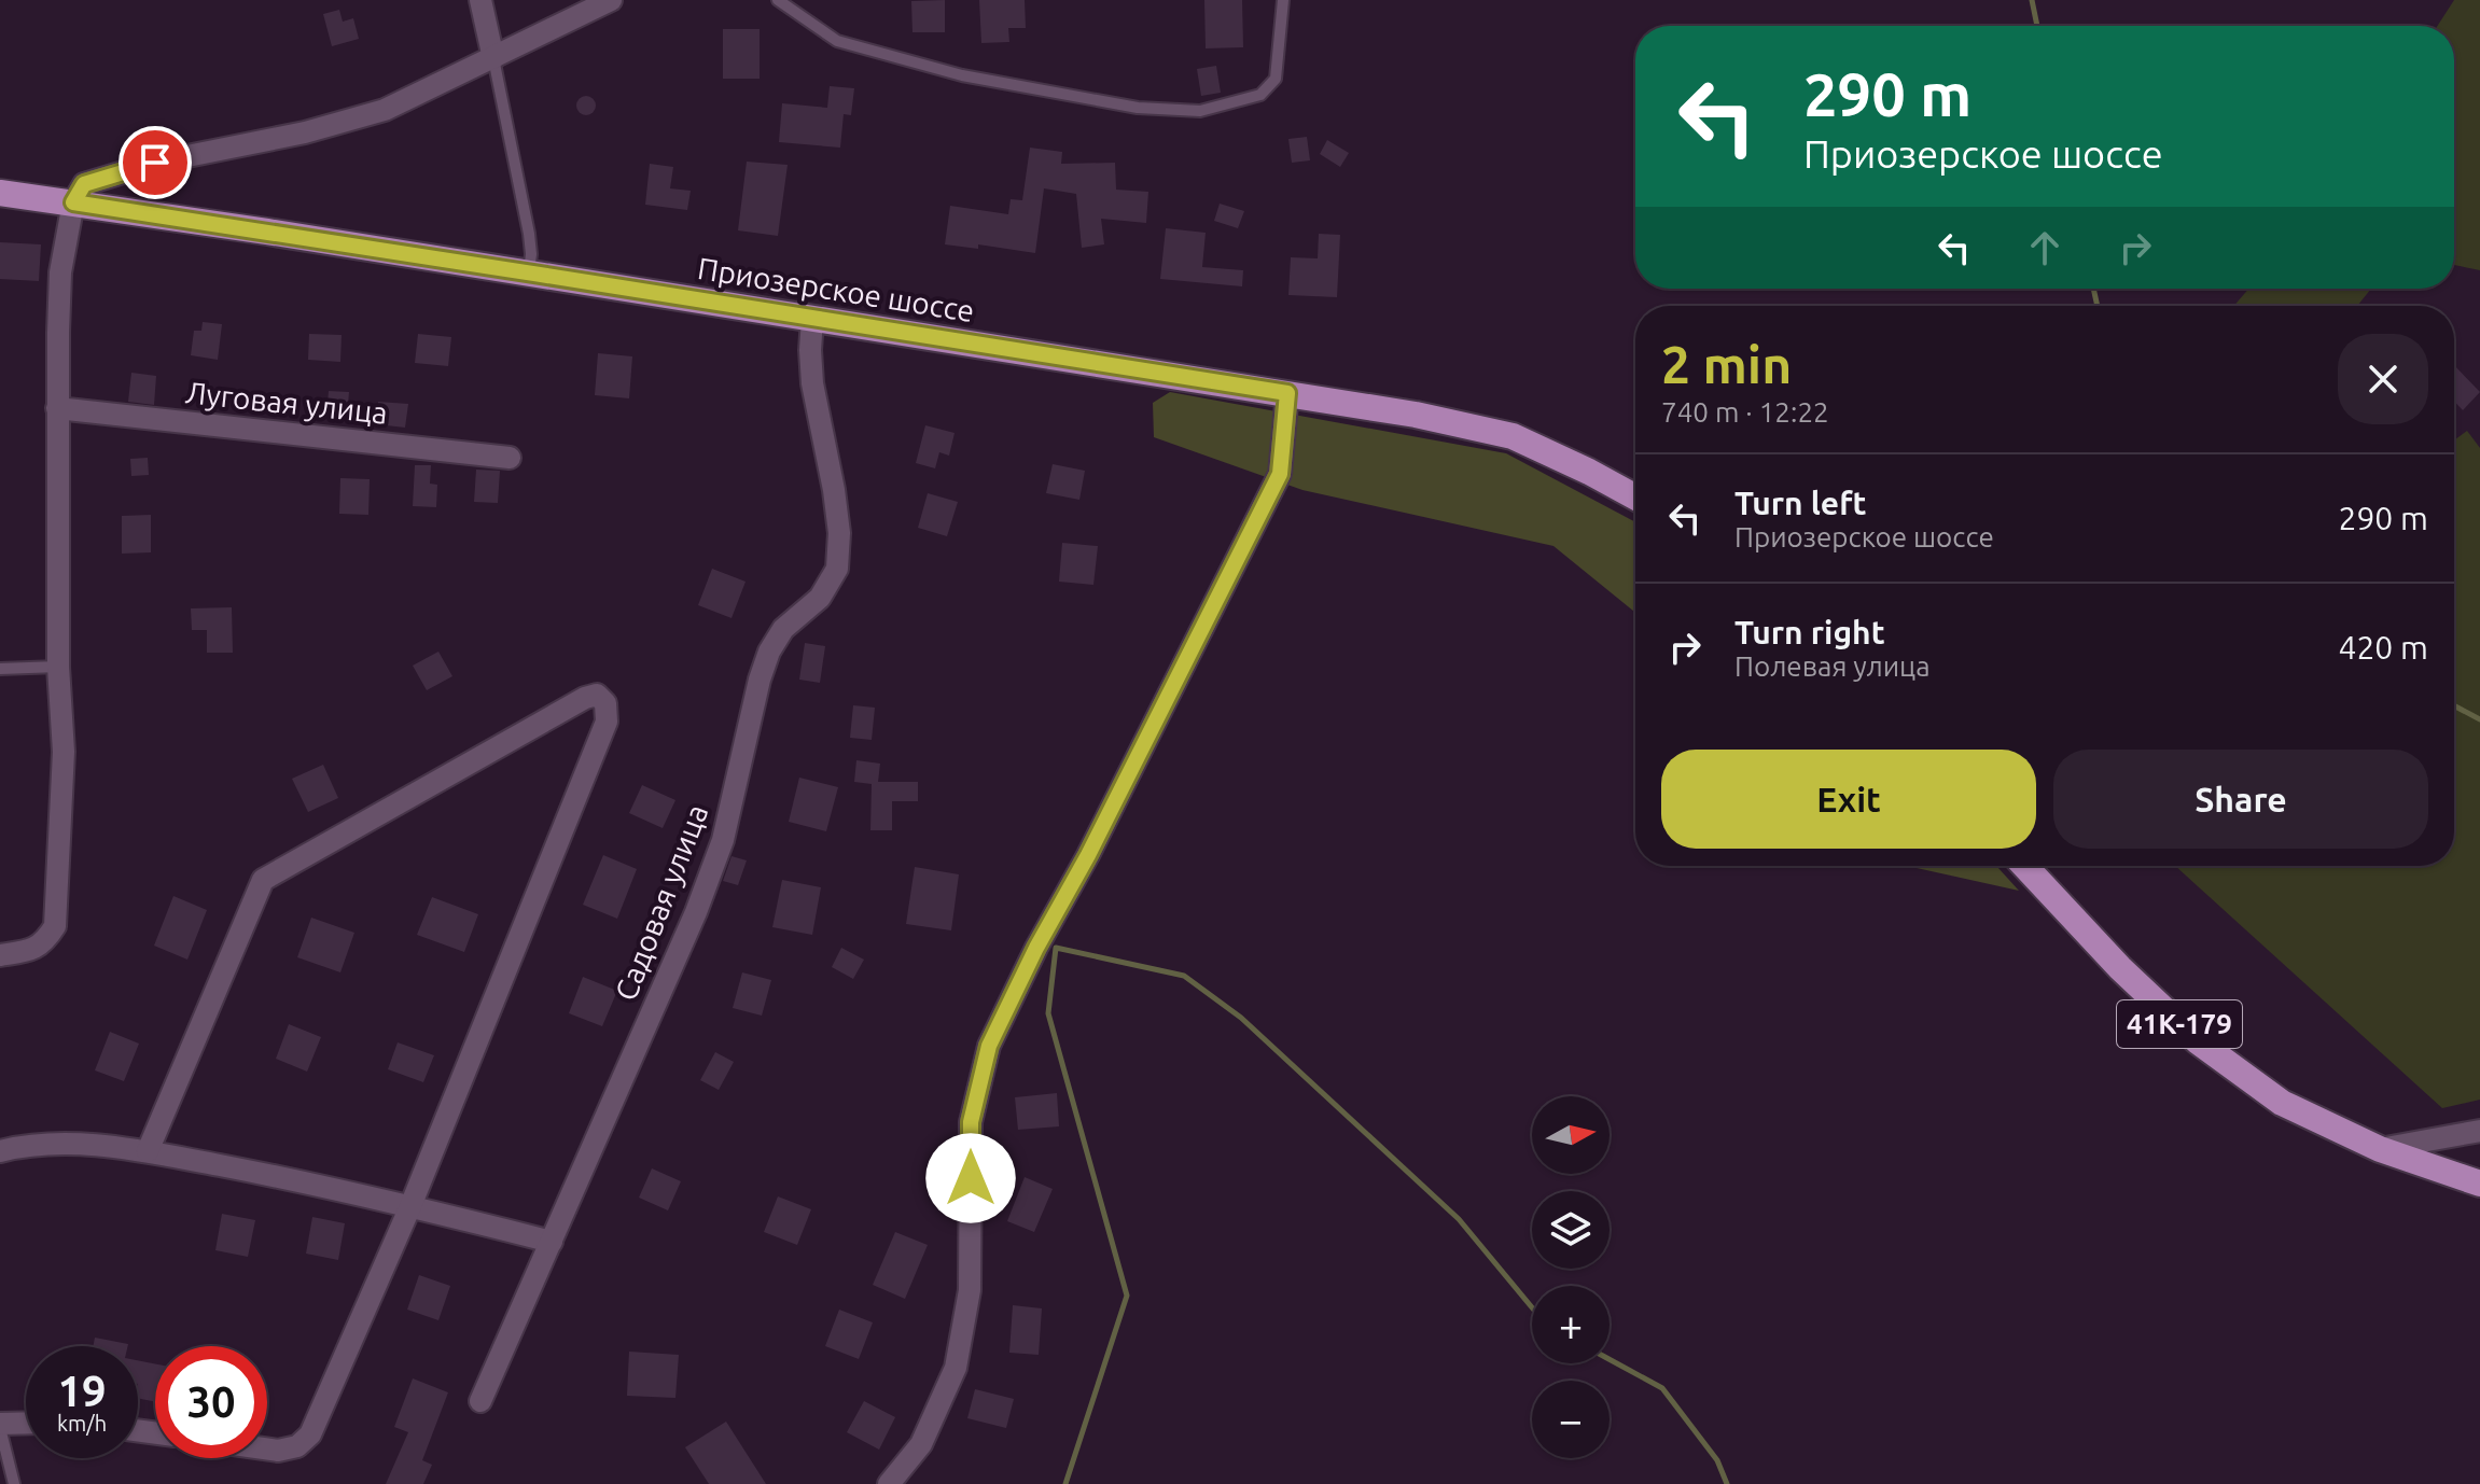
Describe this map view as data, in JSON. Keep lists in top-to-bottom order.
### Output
{
  "streets": {
    "main road": ["Приозерское шоссе", "41К-179"],
    "street": ["Луговая улица", "Садовая улица"]
  },
  "crossings": [
    ["Приозерское шоссе", "Садовая улица"]
  ],
  "north": "right",
  "page": {
    "turn": ["290 m", "Приозерское шоссе"],
    "heading": ["2 min", "740 m · 12:22"],
    "list": [
      {
        "name": "Turn left",
        "note": "Приозерское шоссе",
        "value": "290 m"
      },
      {
        "name": "Turn right",
        "note": "Полевая улица",
        "value": "420 m"
      }
    ],
    "buttons": ["Exit", "Share"],
    "map_buttons": ["+", "−"],
    "speed": "19 km/h",
    "limit": "30"
  }
}
